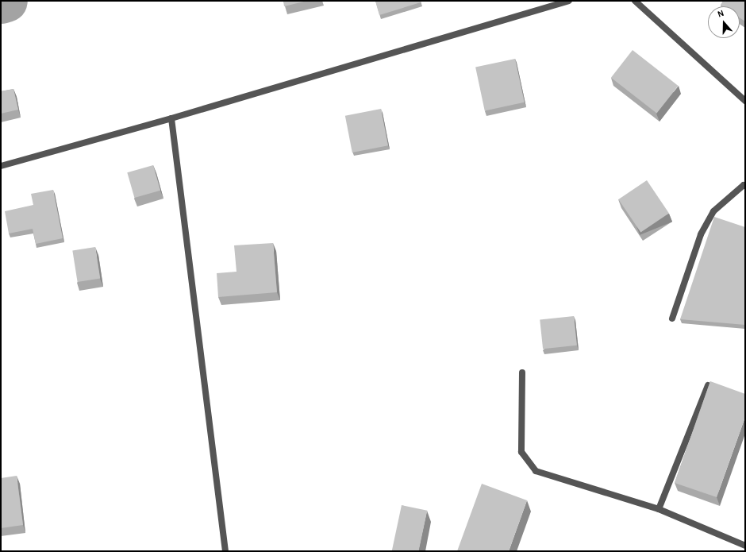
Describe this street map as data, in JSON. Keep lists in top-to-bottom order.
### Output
{
  "north": "top"
}
